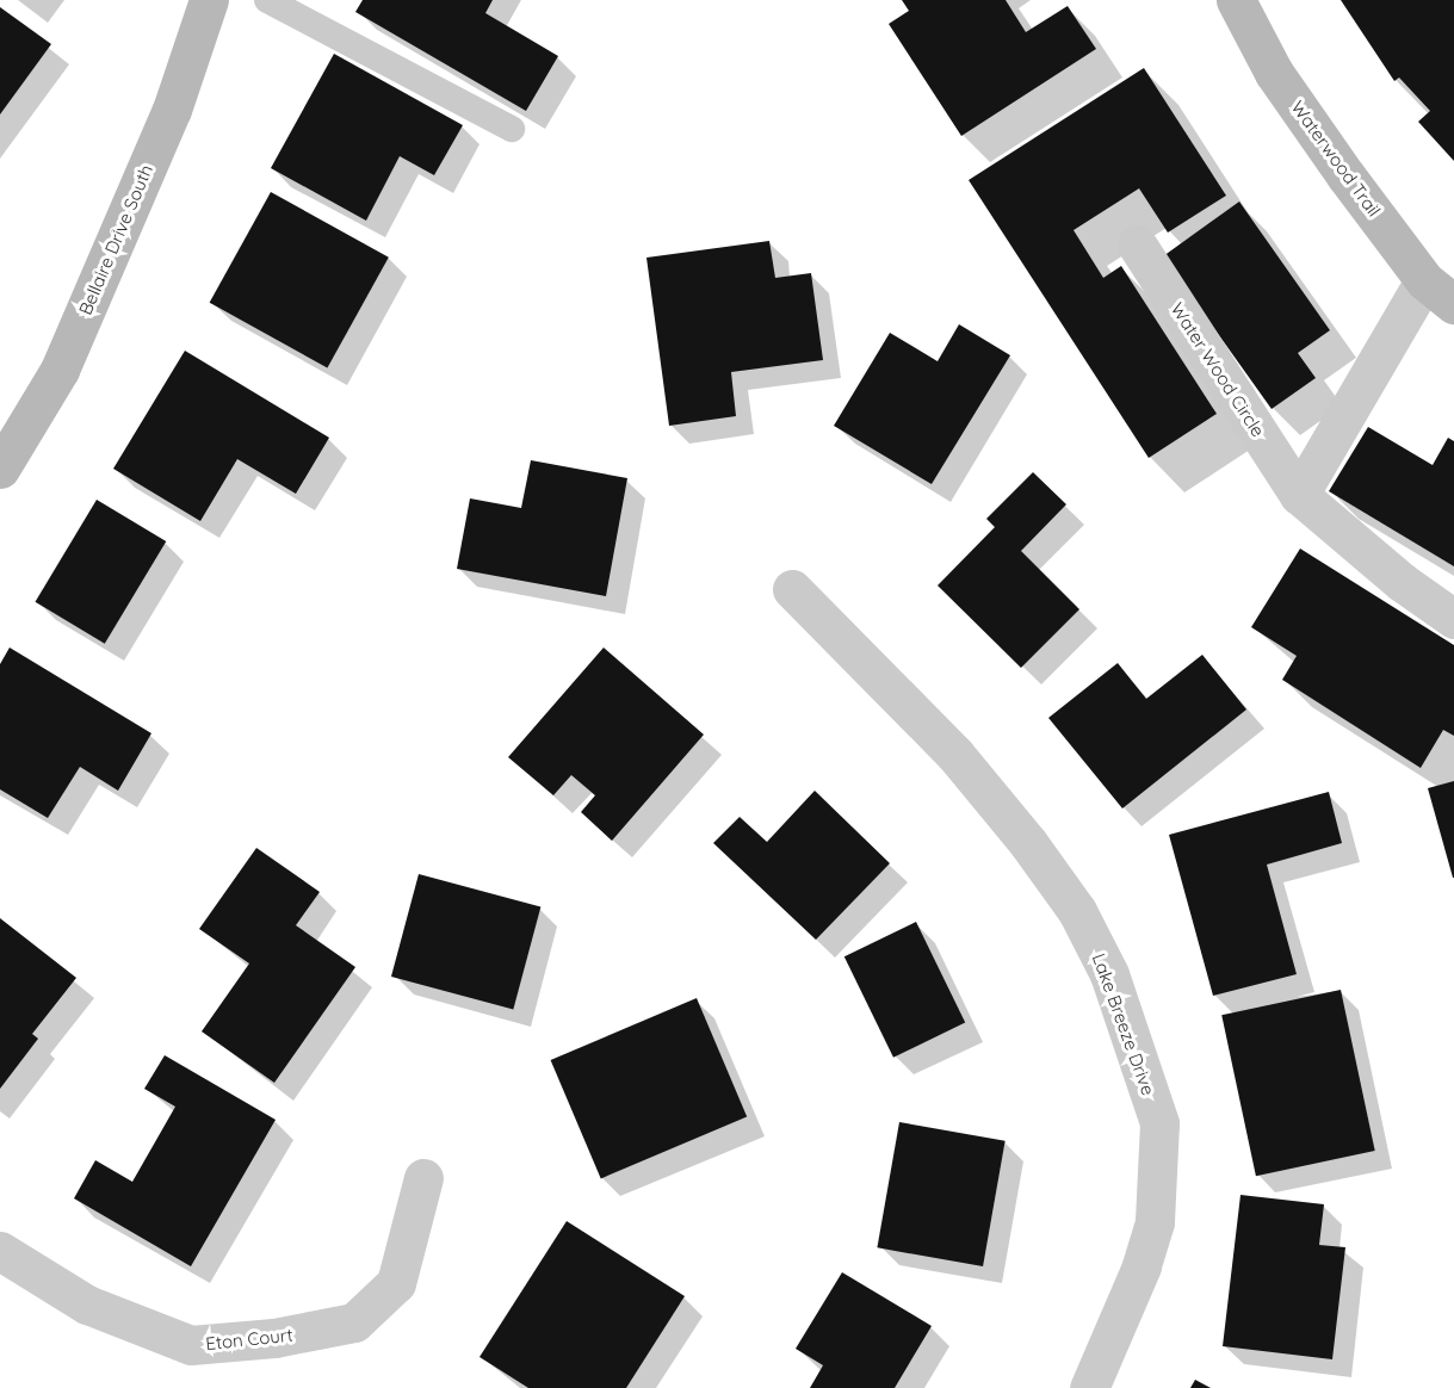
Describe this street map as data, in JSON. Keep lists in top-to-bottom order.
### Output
{
  "streets": {
    "street": [
      "Waterwood Trail",
      "Bellaire Drive South",
      "Water Wood Circle",
      "Lake Breeze Drive",
      "Eton Court"
    ]
  }
}
